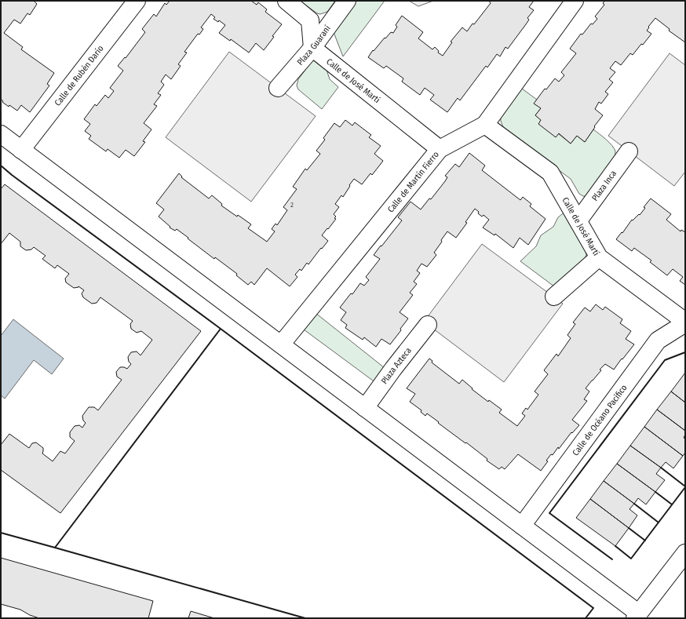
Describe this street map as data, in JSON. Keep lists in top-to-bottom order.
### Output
{
  "streets": {
    "street": [
      "Plaza Guaraní",
      "Calle de Rubén Darío",
      "Calle de José Martí",
      "Calle de Martín Fierro",
      "Plaza Inca",
      "Plaza Azteca",
      "Calle de Océano Pacífico"
    ]
  },
  "crossings": [
    ["Plaza Guaraní", "Calle de José Martí"],
    ["Calle de José Martí", "Calle de Martín Fierro"],
    ["Calle de José Martí", "Plaza Inca"],
    ["Calle de José Martí", "Calle de Océano Pacífico"]
  ],
  "house_numbers": ["2"]
}
